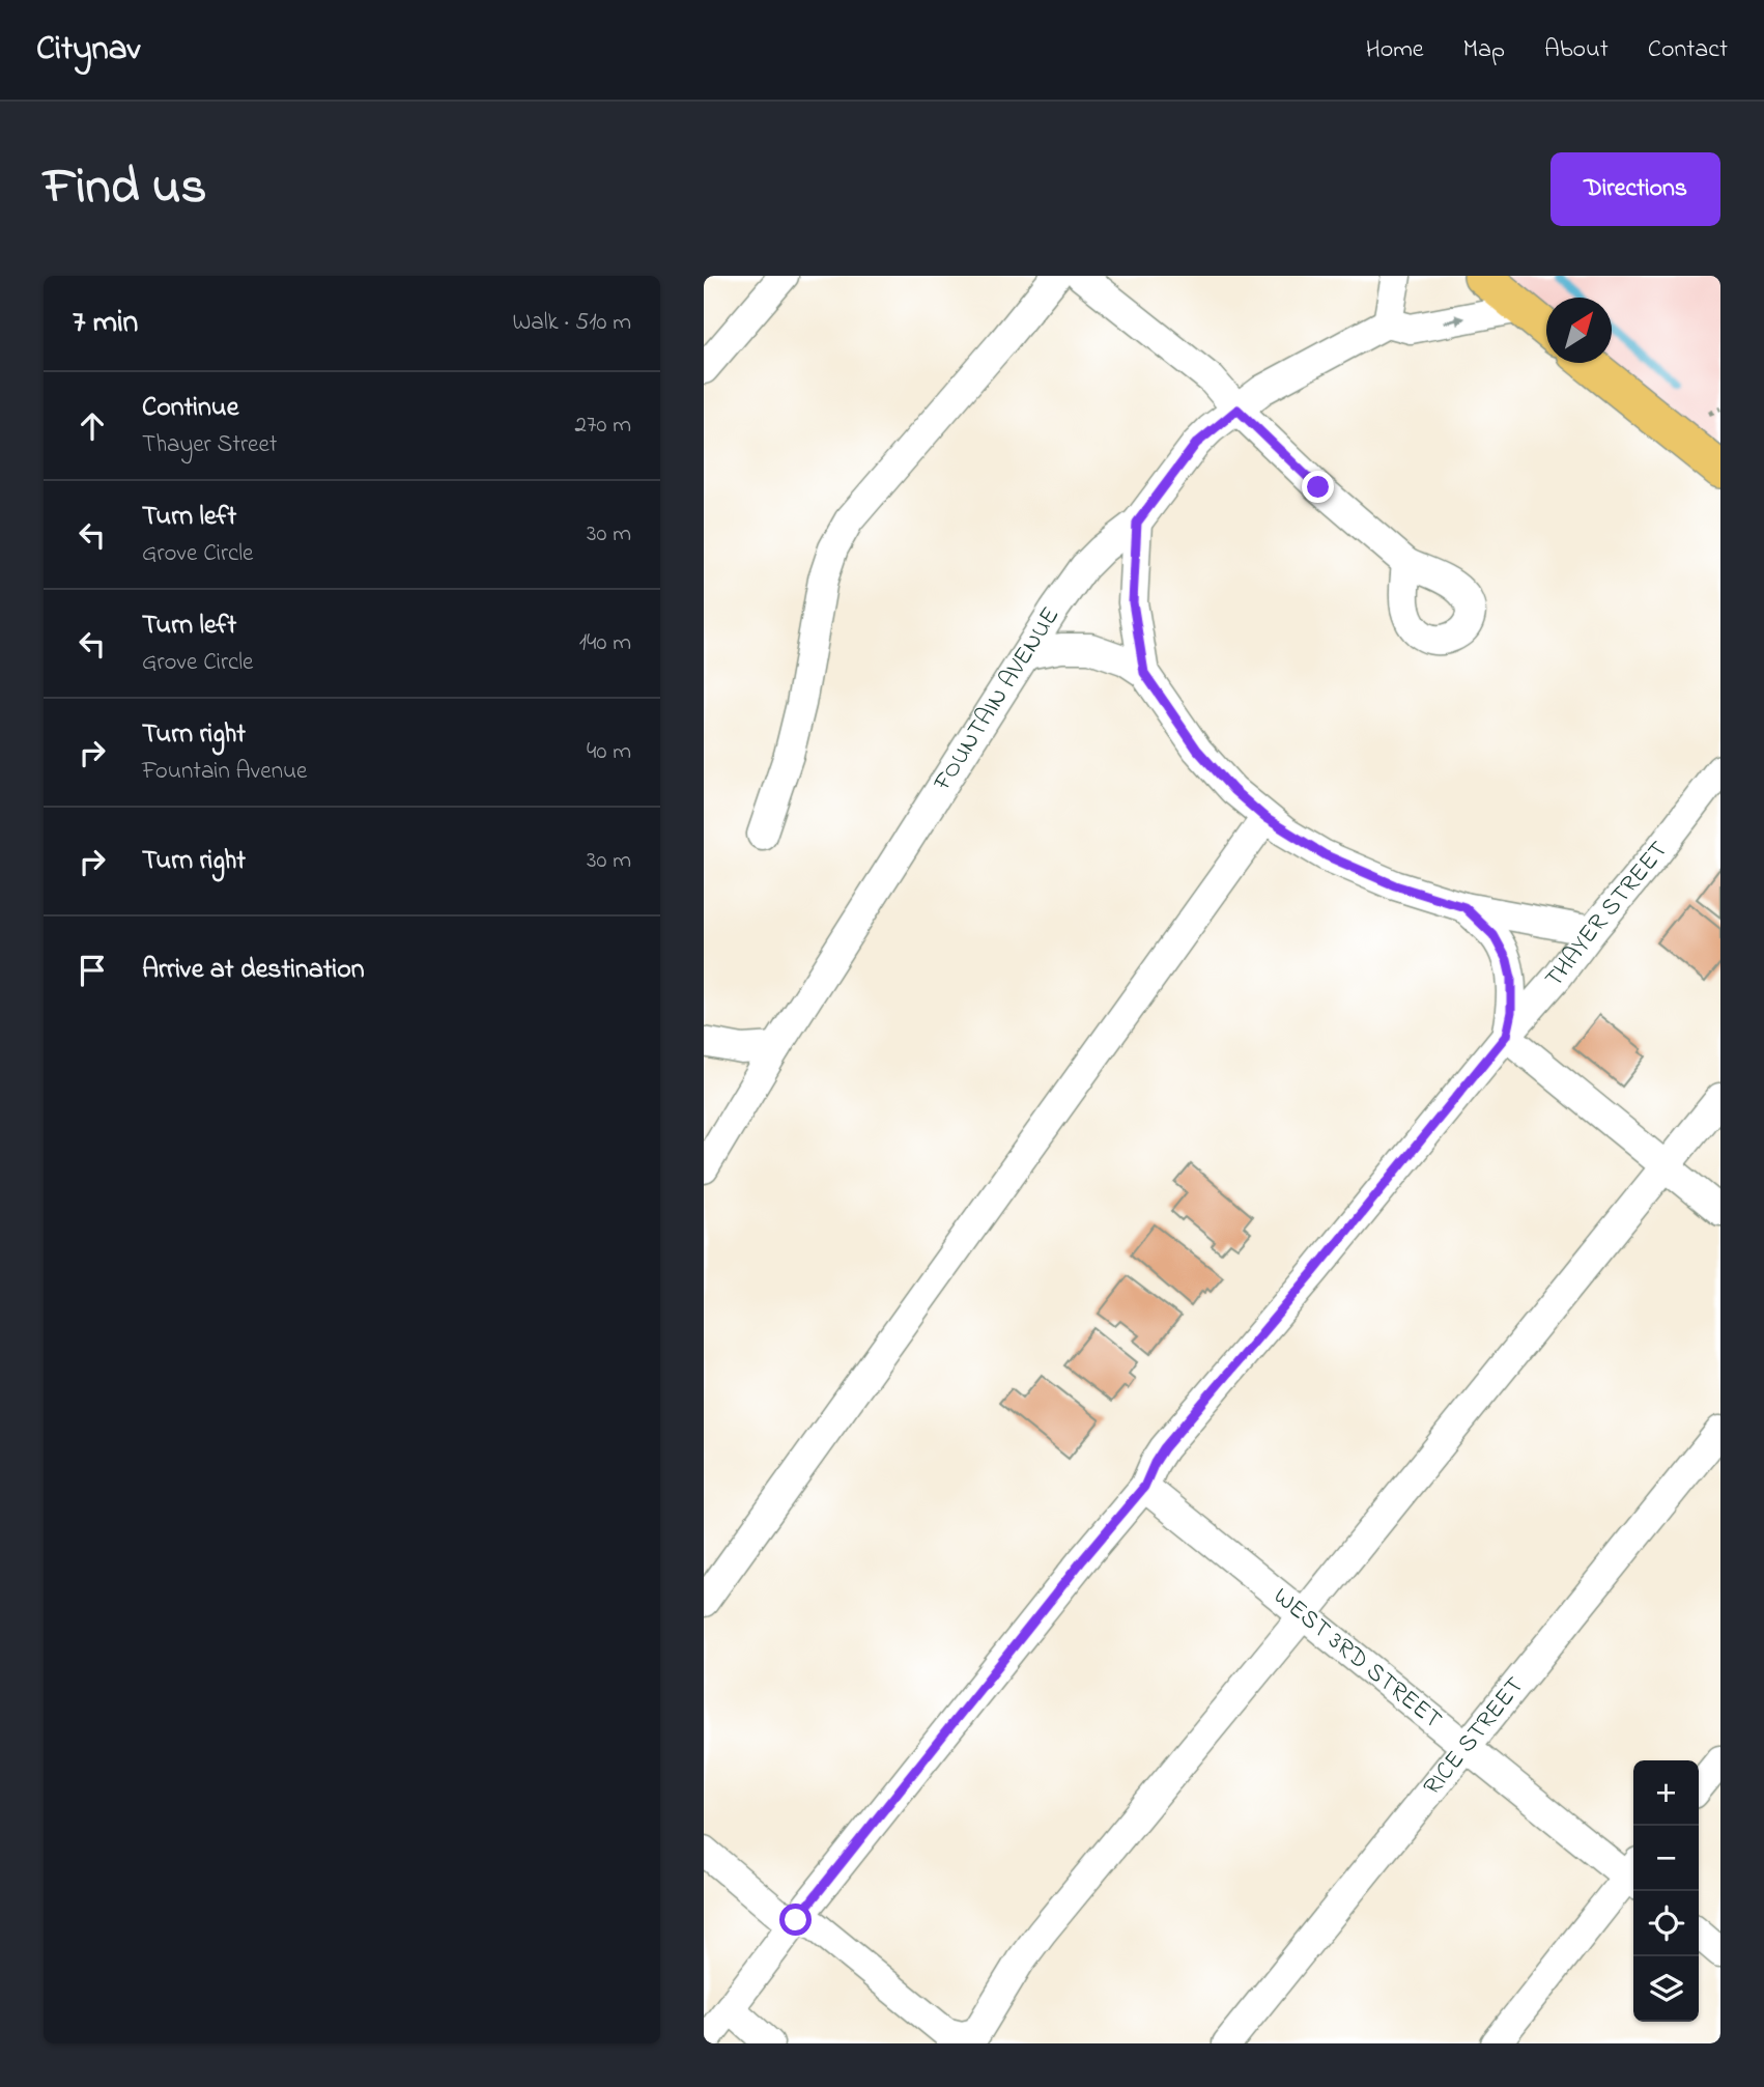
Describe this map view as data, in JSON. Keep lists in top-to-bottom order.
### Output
{
  "streets": {
    "street": [
      "FOUNTAIN AVENUE",
      "THAYER STREET",
      "WEST 3RD STREET",
      "RICE STREET"
    ]
  },
  "crossings": [
    ["THAYER STREET", "WEST 3RD STREET"],
    ["WEST 3RD STREET", "RICE STREET"]
  ],
  "north": "top right",
  "page": {
    "header": "Citynav",
    "nav": [
      "Home",
      "Map",
      "About",
      "Contact"
    ],
    "title": "Find us",
    "buttons": "Directions",
    "heading": ["7 min", "Walk · 510 m"],
    "list": [
      ["Continue", "Thayer Street", "270 m"],
      ["Turn left", "Grove Circle", "30 m"],
      ["Turn left", "Grove Circle", "140 m"],
      ["Turn right", "Fountain Avenue", "40 m"],
      ["Turn right", "30 m"],
      "Arrive at destination"
    ],
    "map_buttons": ["+", "−"]
  }
}
